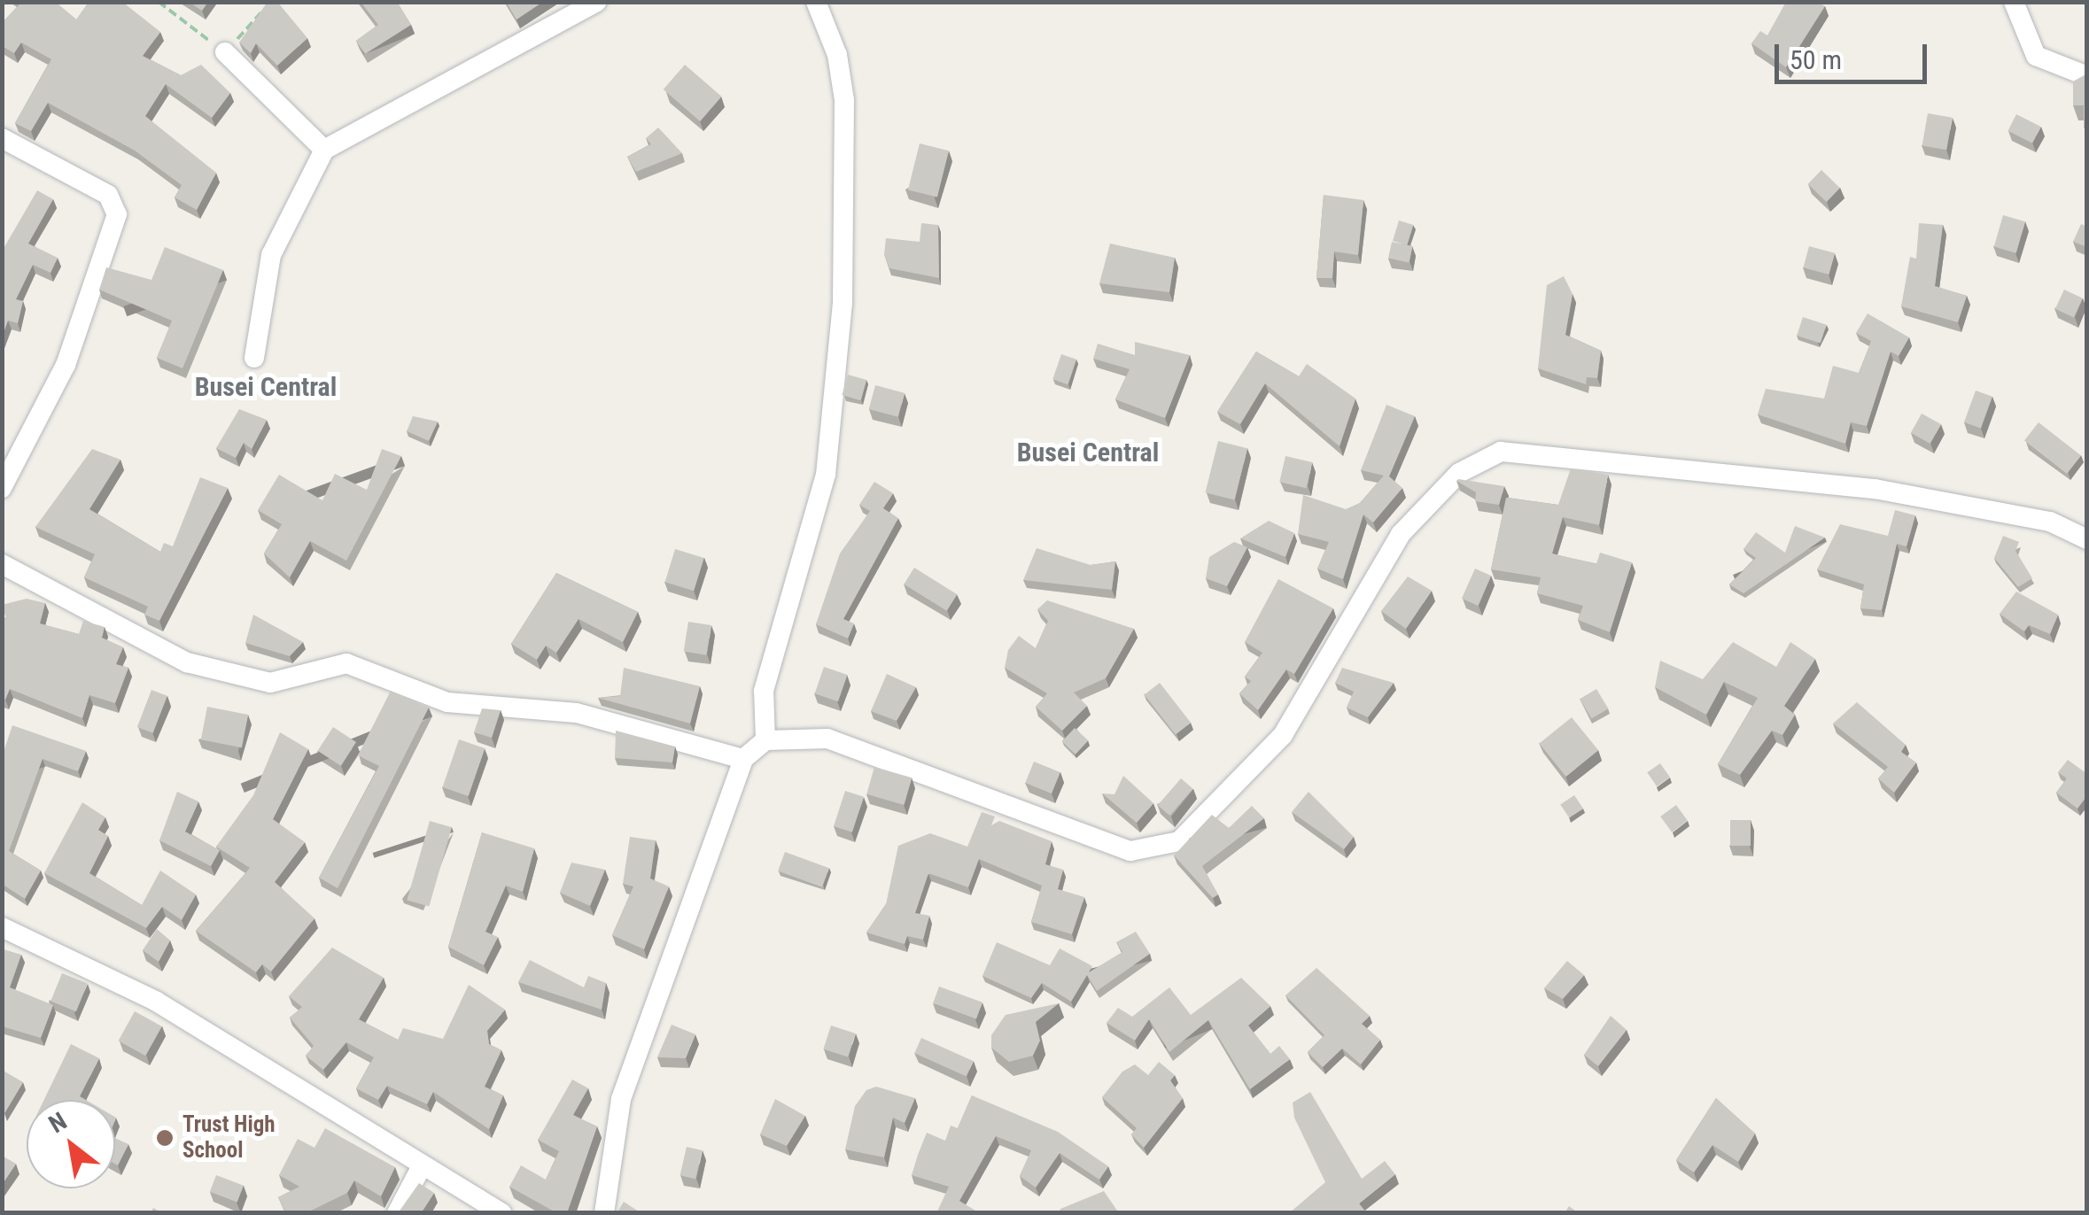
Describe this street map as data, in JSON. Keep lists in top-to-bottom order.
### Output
{
  "districts": ["Busei Central", "Busei Central"],
  "places": ["Trust High School"],
  "scale_bar": "50 m",
  "north": "top left"
}
